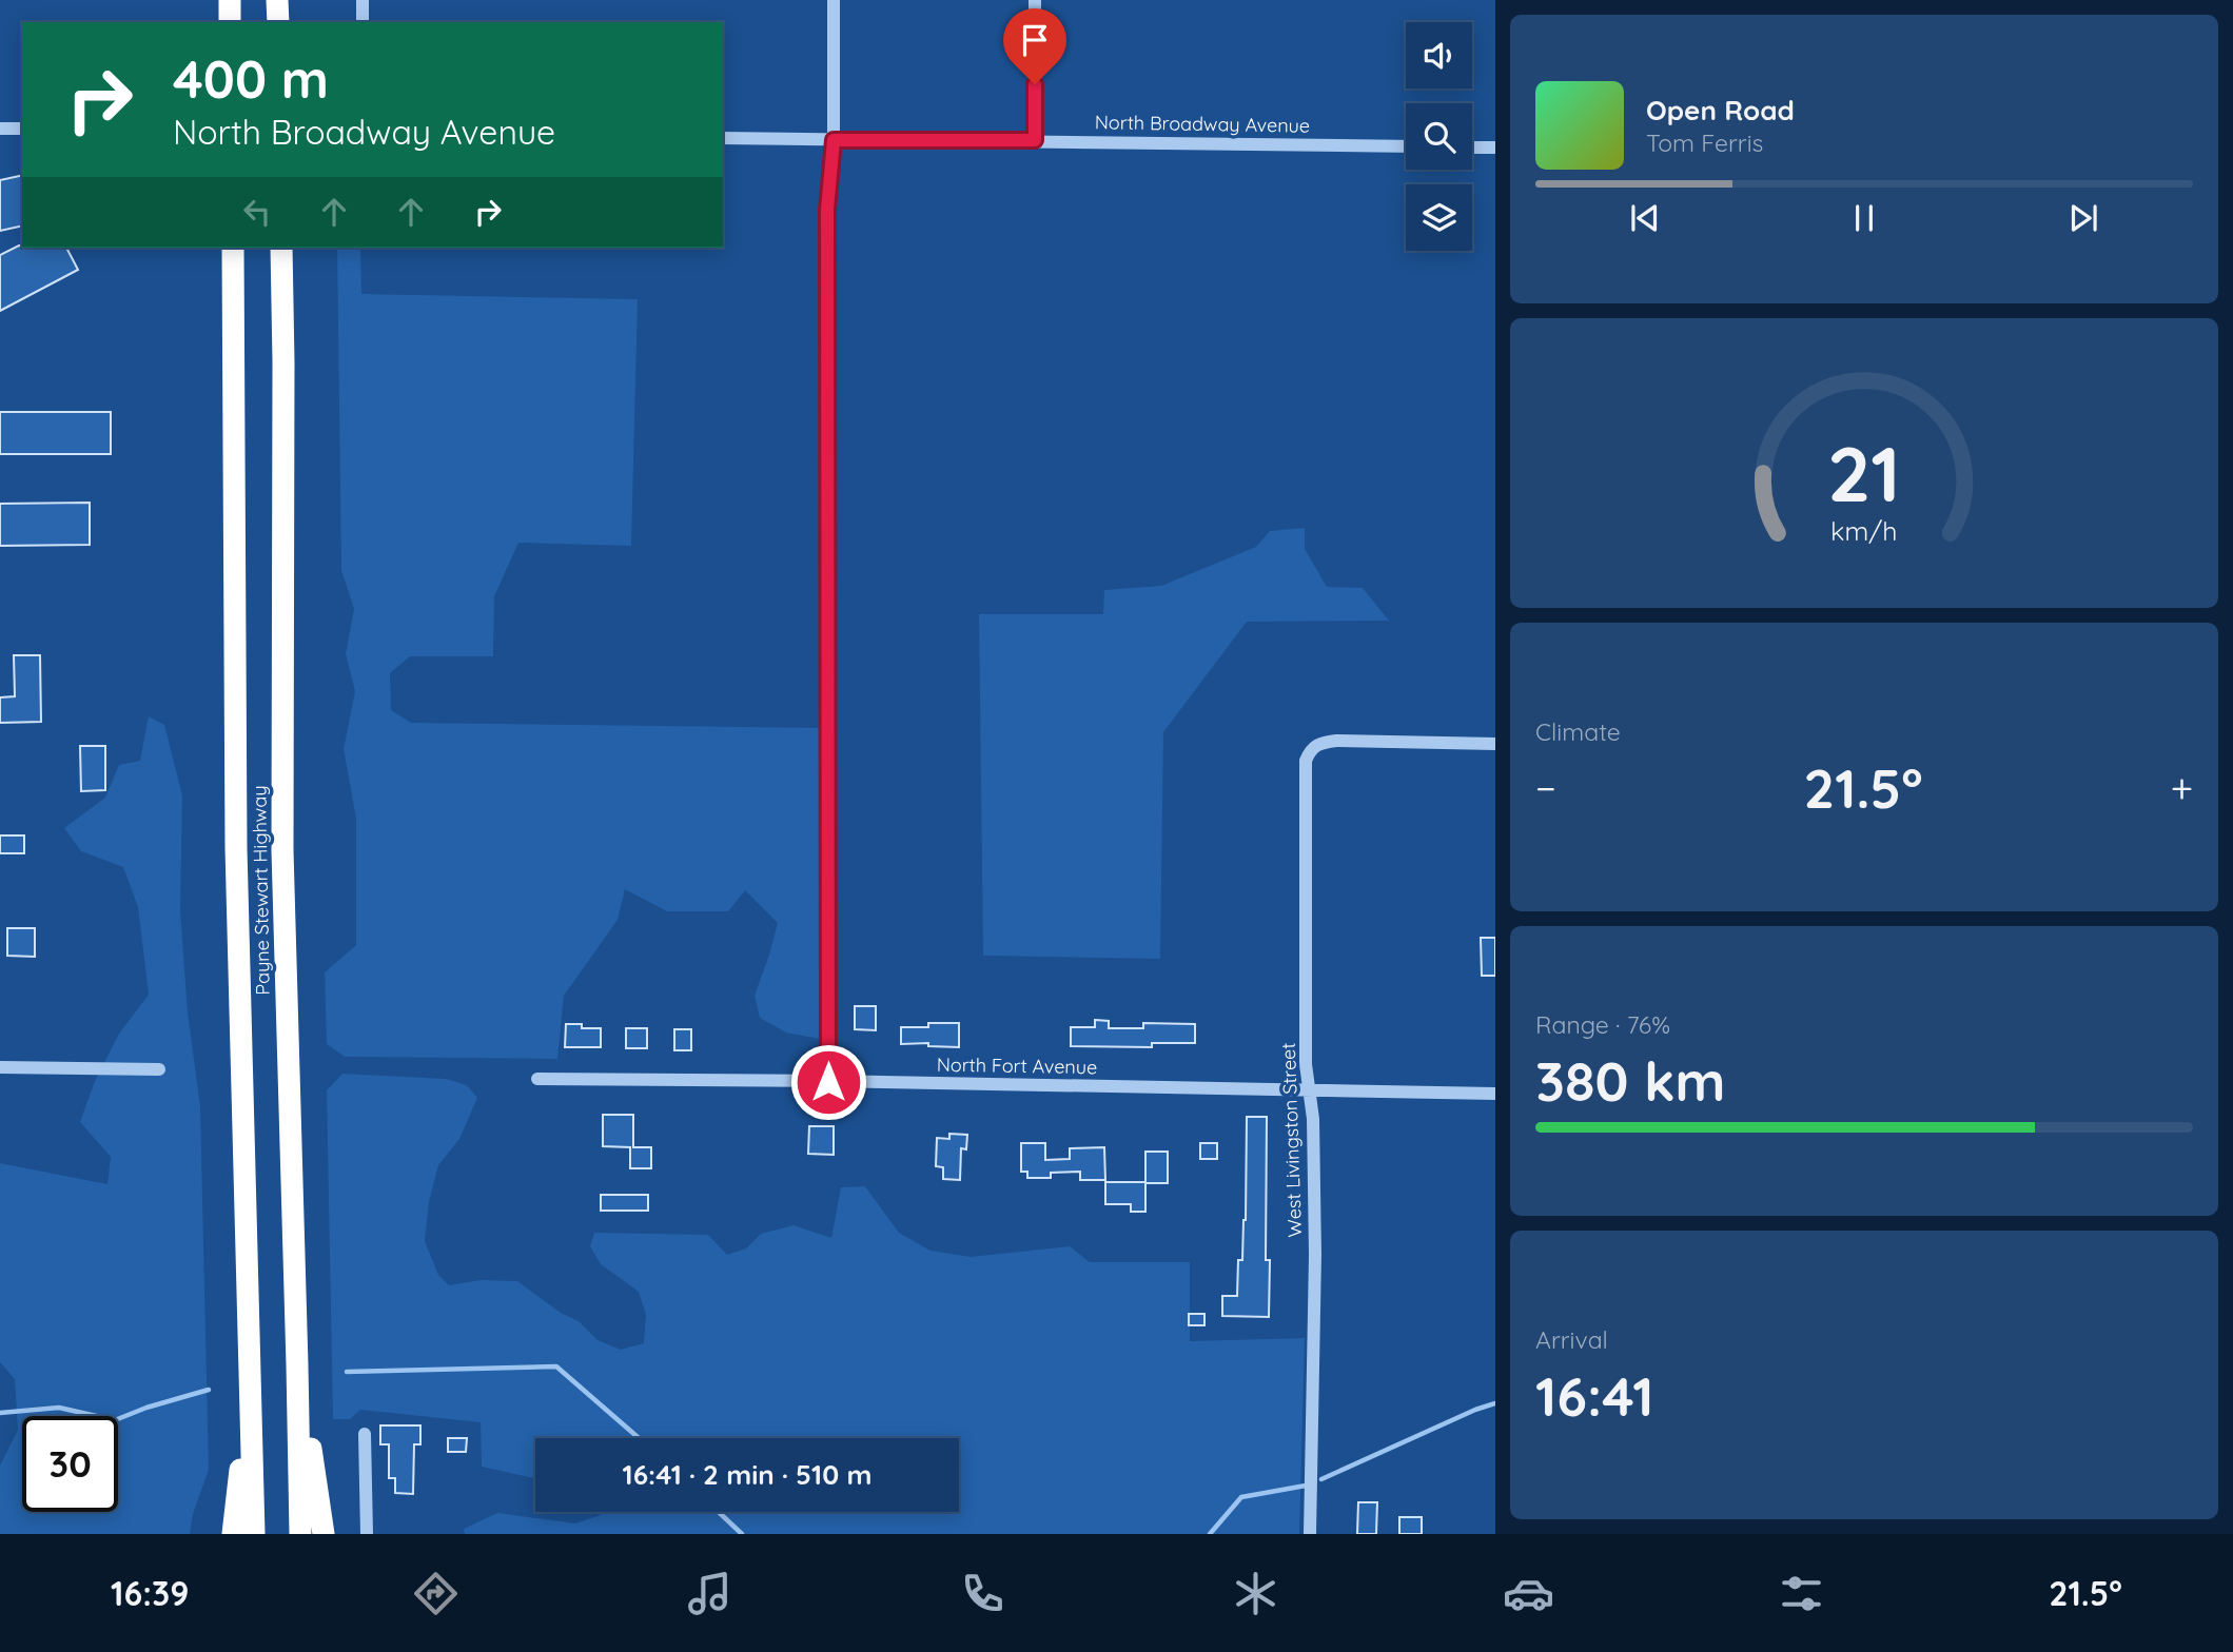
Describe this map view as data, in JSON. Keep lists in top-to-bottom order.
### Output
{
  "streets": {
    "highway": ["Payne Stewart Highway"],
    "street": ["North Broadway Avenue", "North Fort Avenue", "West Livingston Street"]
  },
  "crossings": [
    ["North Fort Avenue", "West Livingston Street"]
  ],
  "page": {
    "turn": ["400 m", "North Broadway Avenue"],
    "song": ["Open Road", "Tom Ferris"],
    "tile": [
      "Climate",
      ["Range · 76%", "380 km"],
      ["Arrival", "16:41"]
    ],
    "heat": ["−", "21.5°", "+"],
    "limit": "30",
    "trip": "16:41 · 2 min · 510 m",
    "tabs": ["16:39", "21.5°"],
    "gauge": ["21", "km/h"]
  }
}
